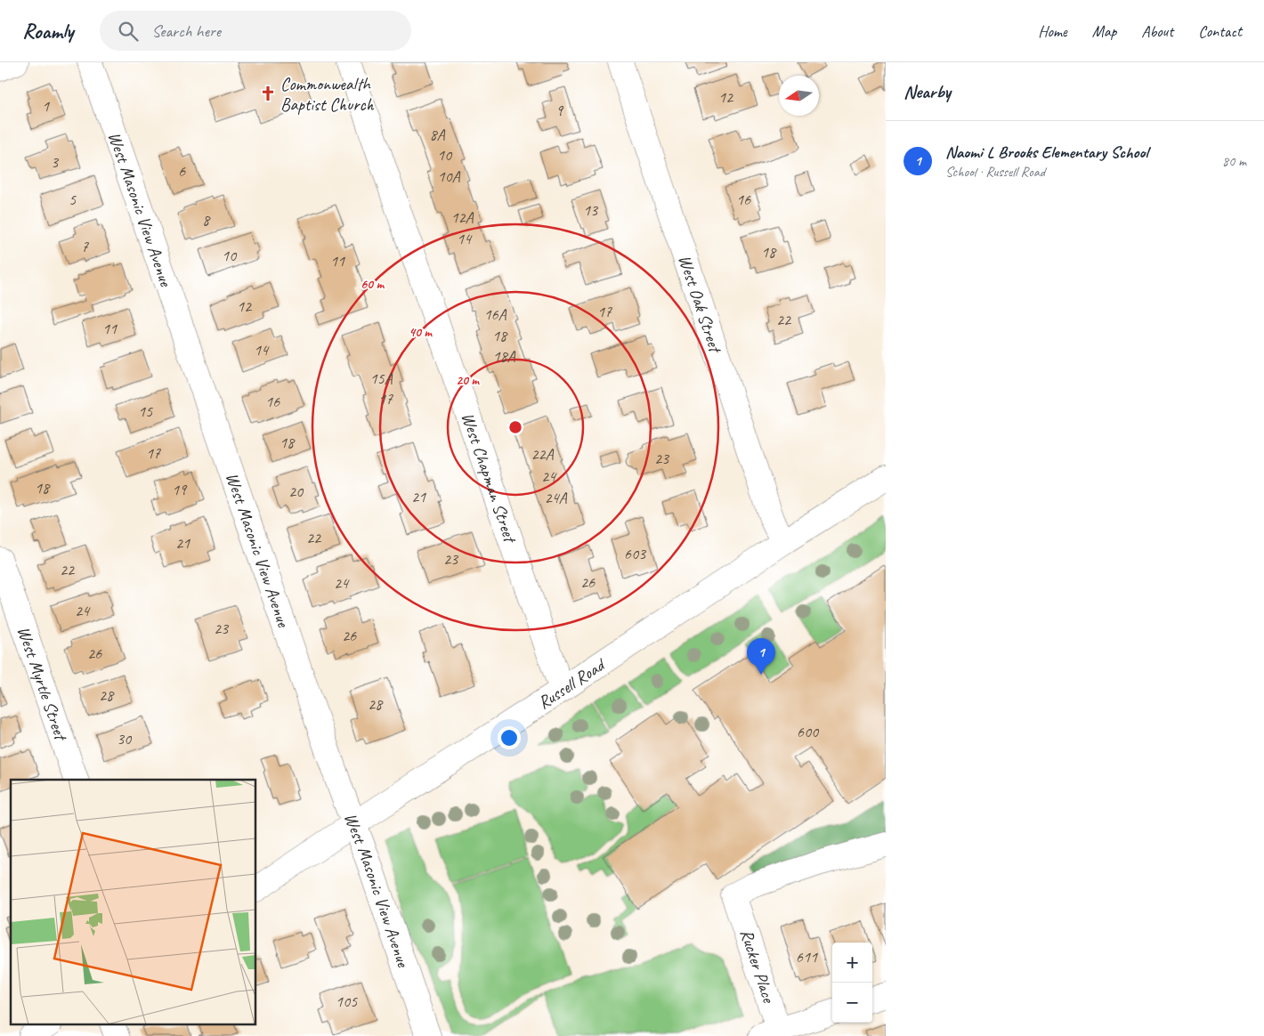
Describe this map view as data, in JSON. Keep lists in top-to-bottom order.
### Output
{
  "streets": {
    "street": [
      "West Masonic View Avenue",
      "West Oak Street",
      "West Chapman Street",
      "West Myrtle Street",
      "Russell Road",
      "Rucker Place"
    ]
  },
  "crossings": [
    ["West Masonic View Avenue", "Russell Road"],
    ["West Oak Street", "Russell Road"],
    ["West Chapman Street", "Russell Road"]
  ],
  "places": {
    "church": ["Commonwealth Baptist Church"]
  },
  "house_numbers": [
    "12",
    "1",
    "9",
    "8A",
    "10",
    "3",
    "6",
    "10A",
    "5",
    "16",
    "13",
    "12A",
    "8",
    "14",
    "7",
    "18",
    "10",
    "11",
    "12",
    "17",
    "16A",
    "22",
    "11",
    "18",
    "14",
    "18A",
    "15A",
    "17",
    "16",
    "15",
    "18",
    "17",
    "22A",
    "23",
    "24",
    "18",
    "19",
    "20",
    "21",
    "24A",
    "22",
    "21",
    "603",
    "23",
    "22",
    "26",
    "24",
    "24",
    "23",
    "26",
    "26",
    "28",
    "28",
    "600",
    "30",
    "611",
    "105"
  ],
  "north": "left",
  "page": {
    "header": "Roamly",
    "search": "Search here",
    "nav": [
      "Home",
      "Map",
      "About",
      "Contact"
    ],
    "heading": "Nearby",
    "list": [
      {
        "mark": "1",
        "name": "Naomi L Brooks Elementary School",
        "note": "School · Russell Road",
        "value": "80 m"
      }
    ],
    "pins": "1",
    "map_buttons": ["+", "−"]
  },
  "rings": ["60 m", "40 m", "20 m"]
}
